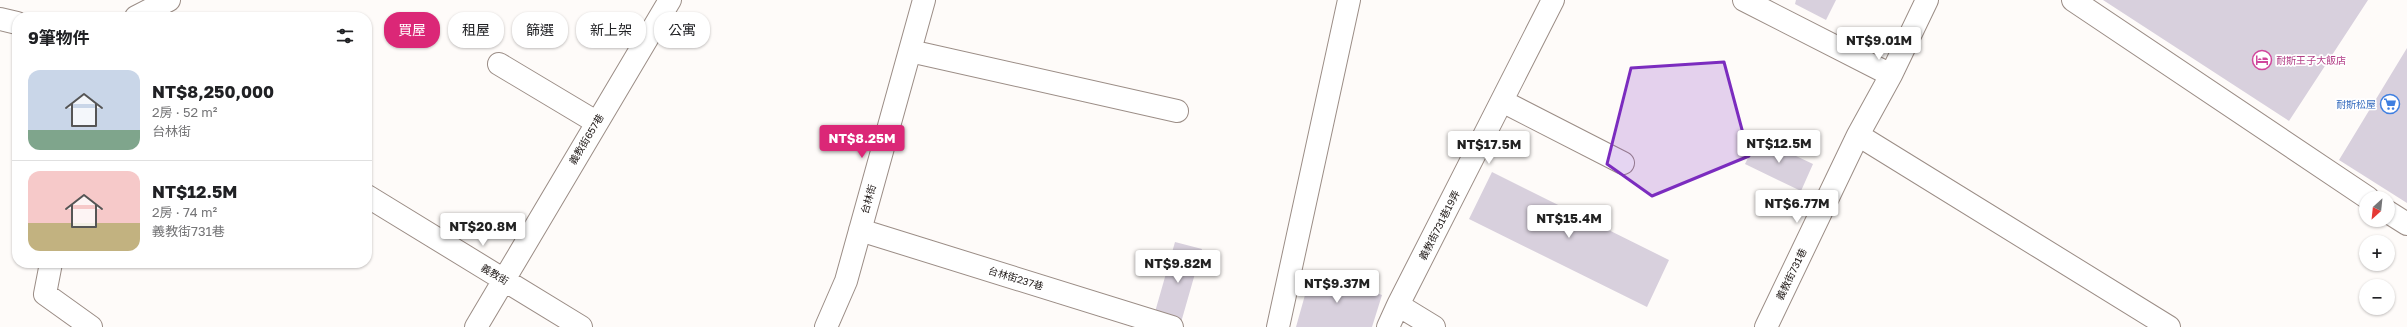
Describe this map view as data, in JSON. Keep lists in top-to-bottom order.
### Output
{
  "streets": {
    "street": [
      "義教街657巷",
      "台林街",
      "義教街731巷19弄",
      "義教街",
      "義教街731巷",
      "台林街237巷"
    ]
  },
  "crossings": [
    ["義教街657巷", "義教街"],
    ["台林街", "台林街237巷"]
  ],
  "places": {
    "hotel": ["耐斯王子大飯店"],
    "supermarket": ["耐斯松屋"]
  },
  "north": "bottom left",
  "page": {
    "chip": [
      "買屋",
      "租屋",
      "篩選",
      "新上架",
      "公寓"
    ],
    "heading": "9筆物件",
    "price": [
      "NT$9.01M",
      "NT$8.25M",
      "NT$12.5M",
      "NT$17.5M",
      "NT$6.77M",
      "NT$15.4M",
      "NT$20.8M",
      "NT$9.82M",
      "NT$9.37M"
    ],
    "list": [
      {
        "name": "NT$8,250,000",
        "note": "2房 · 52 m² · 台林街"
      },
      {
        "name": "NT$12.5M",
        "note": "2房 · 74 m² · 義教街731巷"
      }
    ],
    "map_buttons": ["+", "−"]
  }
}
